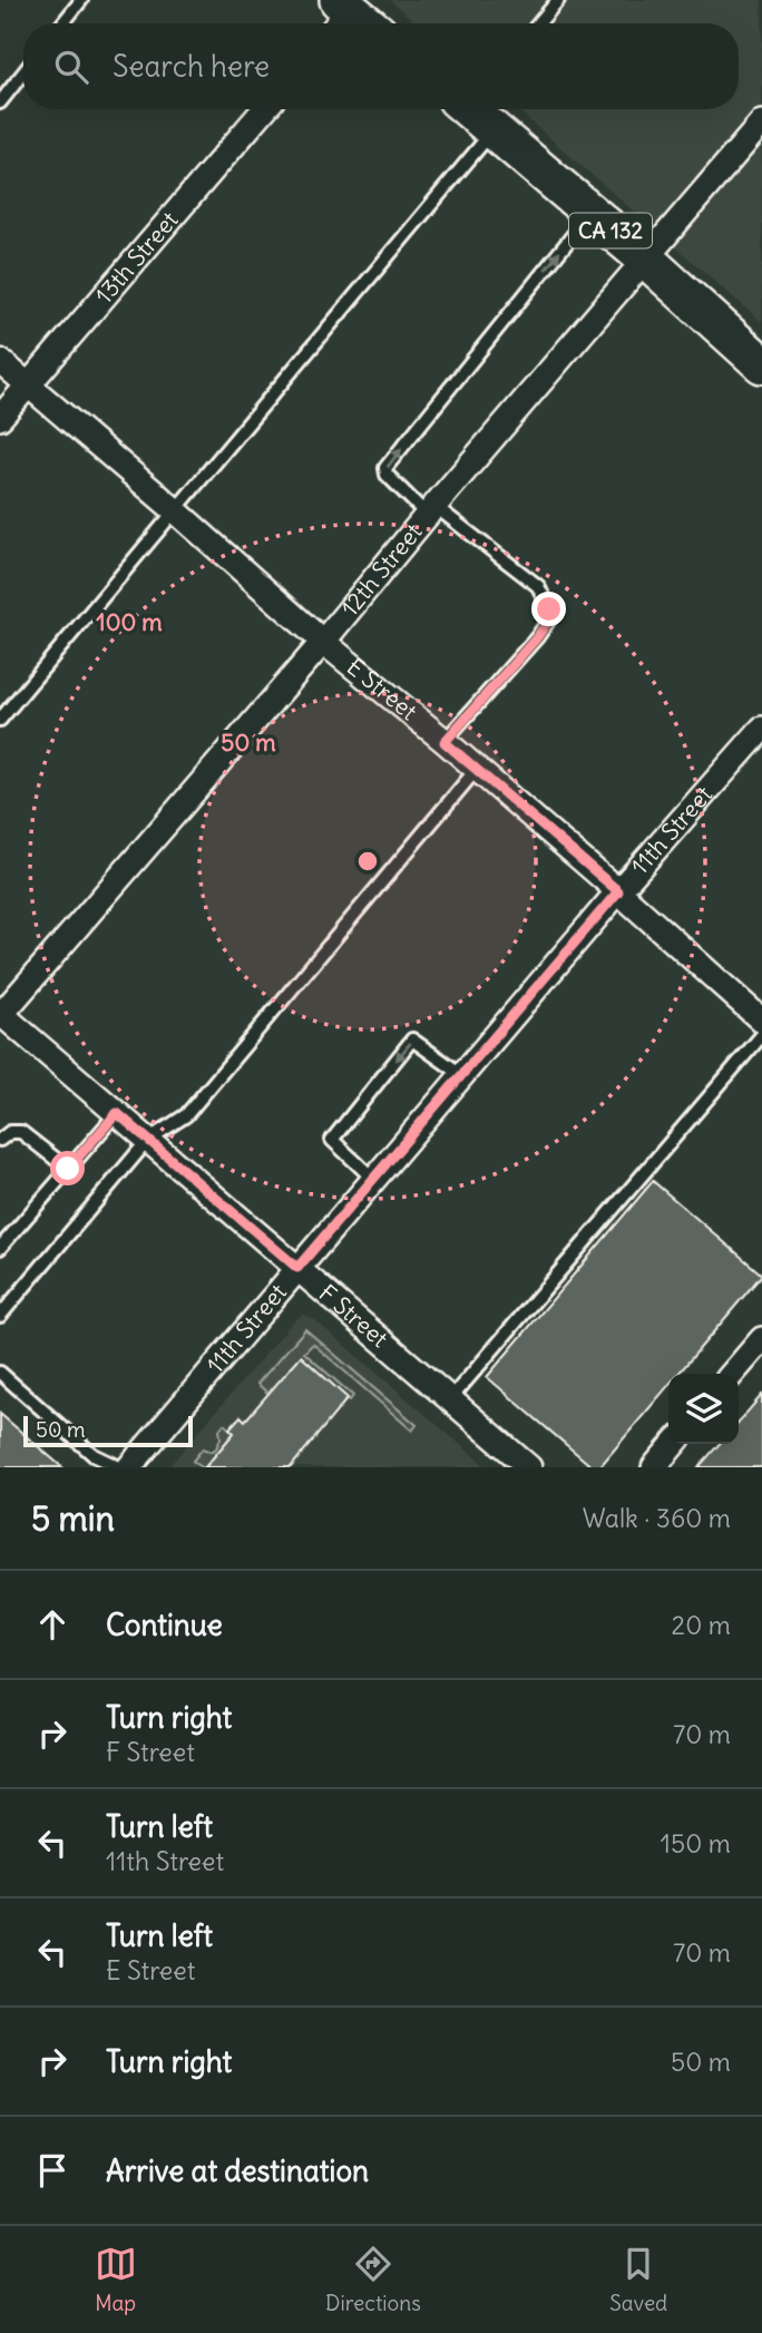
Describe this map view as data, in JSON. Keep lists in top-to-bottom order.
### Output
{
  "streets": {
    "main road": ["CA 132"],
    "street": [
      "13th Street",
      "12th Street",
      "E Street",
      "11th Street",
      "F Street"
    ]
  },
  "crossings": [
    ["CA 132", "12th Street"],
    ["13th Street", "E Street"],
    ["12th Street", "E Street"],
    ["12th Street", "F Street"],
    ["E Street", "11th Street"],
    ["11th Street", "F Street"]
  ],
  "scale_bar": "50 m",
  "page": {
    "search": "Search here",
    "scale": "50 m",
    "heading": ["5 min", "Walk · 360 m"],
    "list": [
      ["Continue", "20 m"],
      ["Turn right", "F Street", "70 m"],
      ["Turn left", "11th Street", "150 m"],
      ["Turn left", "E Street", "70 m"],
      ["Turn right", "50 m"],
      "Arrive at destination"
    ],
    "nav": ["Map", "Directions", "Saved"]
  },
  "rings": ["100 m", "50 m"]
}
